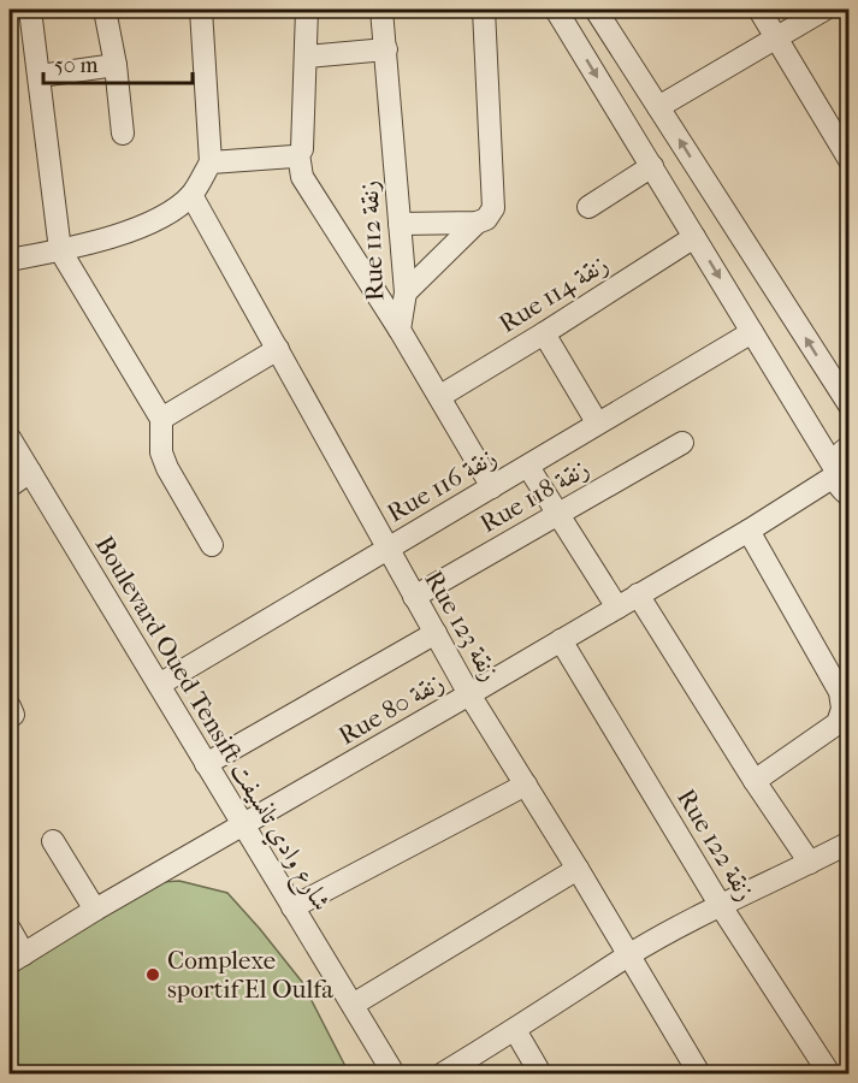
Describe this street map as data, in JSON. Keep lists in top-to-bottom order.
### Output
{
  "streets": {
    "street": [
      "Rue 112 زنقة",
      "Rue 114 زنقة",
      "Rue 116 زنقة",
      "Rue 118 زنقة",
      "Rue 123 زنقة",
      "Rue 80 زنقة",
      "Boulevard Oued Tensift شارع وادي تانسيفت",
      "Rue 122 زنقة"
    ]
  },
  "crossings": [
    ["Rue 112 زنقة", "Rue 114 زنقة"],
    ["Rue 112 زنقة", "Rue 116 زنقة"],
    ["Rue 116 زنقة", "Rue 123 زنقة"],
    ["Rue 116 زنقة", "Boulevard Oued Tensift شارع وادي تانسيفت"],
    ["Rue 118 زنقة", "Rue 123 زنقة"],
    ["Rue 123 زنقة", "Rue 80 زنقة"],
    ["Rue 80 زنقة", "Boulevard Oued Tensift شارع وادي تانسيفت"],
    ["Rue 80 زنقة", "Rue 122 زنقة"]
  ],
  "places": ["Complexe sportif El Oulfa"],
  "scale_bar": "50 m"
}
